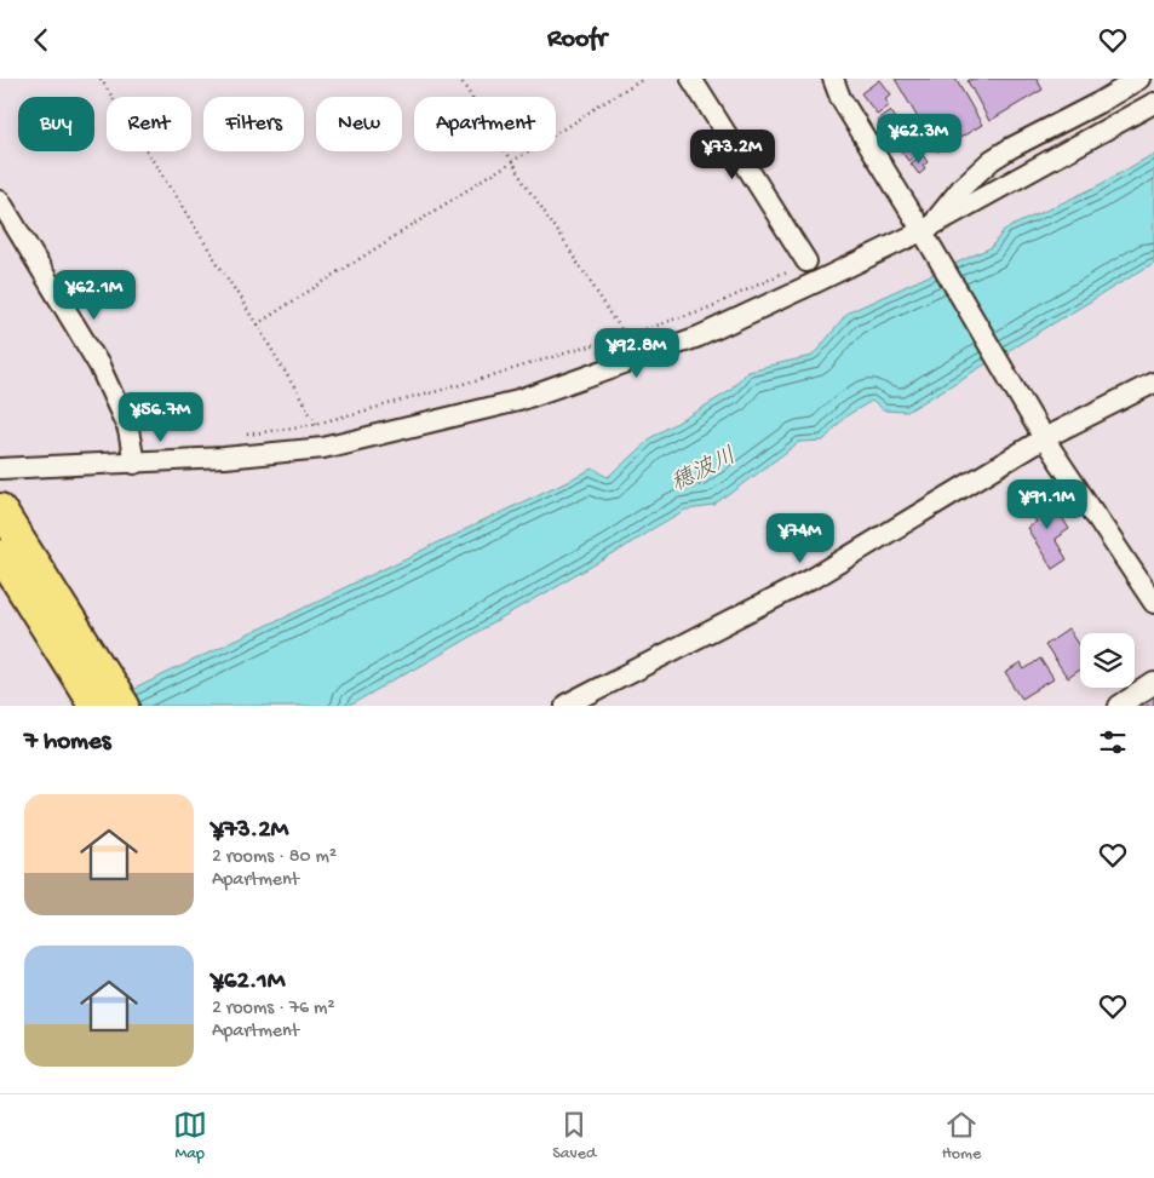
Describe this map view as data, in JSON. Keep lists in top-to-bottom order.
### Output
{
  "water": ["穂波川"],
  "page": {
    "header": "Roofr",
    "chip": [
      "Buy",
      "Rent",
      "Filters",
      "New",
      "Apartment"
    ],
    "price": [
      "¥62.3M",
      "¥73.2M",
      "¥62.1M",
      "¥92.8M",
      "¥56.7M",
      "¥91.1M",
      "¥74M"
    ],
    "heading": "7 homes",
    "list": [
      {
        "name": "¥73.2M",
        "note": "2 rooms · 80 m² · Apartment"
      },
      {
        "name": "¥62.1M",
        "note": "2 rooms · 76 m² · Apartment"
      }
    ],
    "tabs": ["Map", "Saved", "Home"]
  }
}
